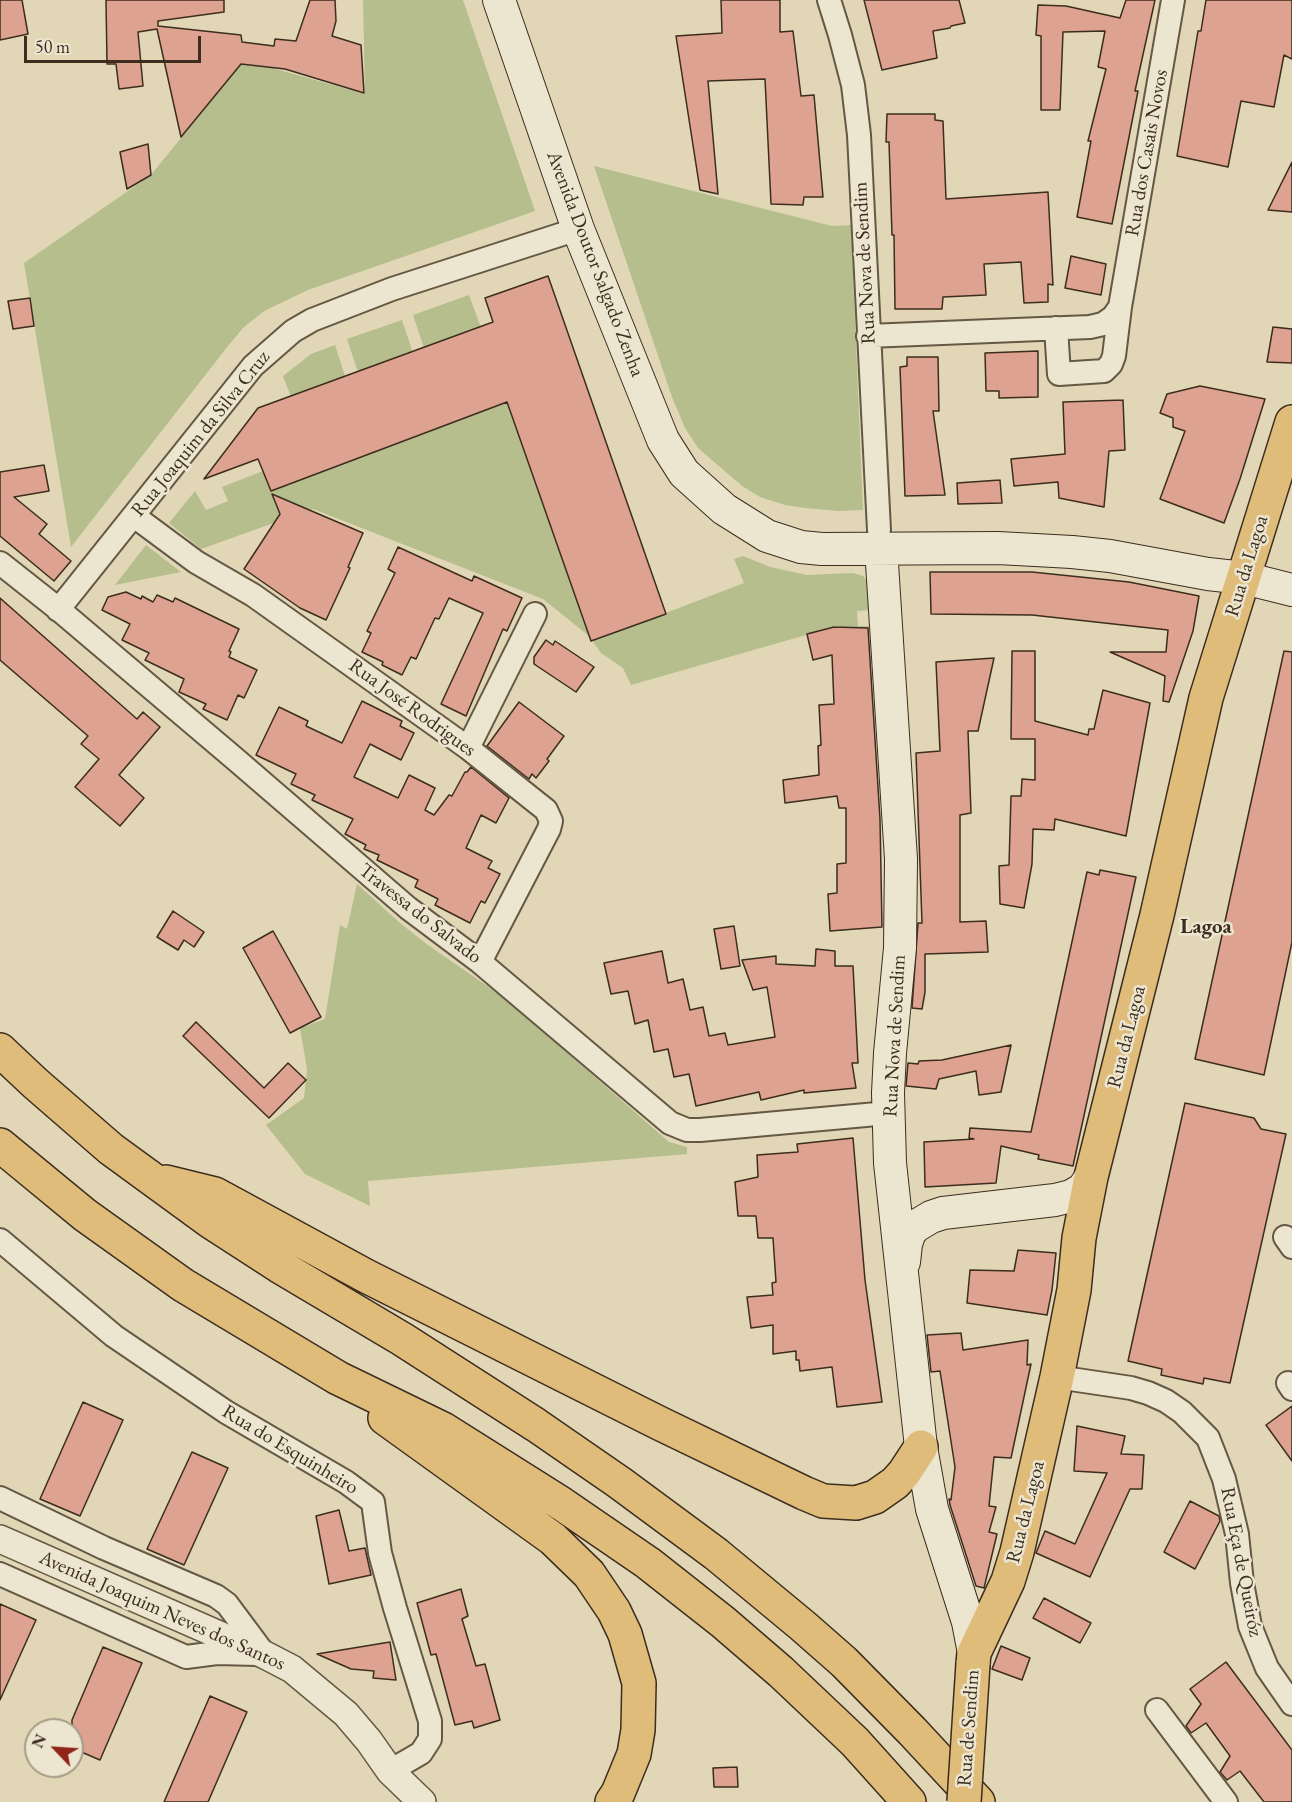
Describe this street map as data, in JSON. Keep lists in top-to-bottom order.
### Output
{
  "streets": {
    "main road": [
      "Rua Nova de Sendim",
      "Avenida Doutor Salgado Zenha",
      "Rua da Lagoa",
      "Rua de Sendim"
    ],
    "street": [
      "Rua dos Casais Novos",
      "Rua Joaquim da Silva Cruz",
      "Rua José Rodrigues",
      "Travessa do Salvado",
      "Rua do Esquinheiro",
      "Rua Eça de Queiróz",
      "Avenida Joaquim Neves dos Santos"
    ]
  },
  "crossings": [
    ["Rua Nova de Sendim", "Avenida Doutor Salgado Zenha"],
    ["Rua Nova de Sendim", "Rua da Lagoa"],
    ["Rua Nova de Sendim", "Travessa do Salvado"],
    ["Rua Nova de Sendim", "Rua de Sendim"],
    ["Avenida Doutor Salgado Zenha", "Rua Joaquim da Silva Cruz"],
    ["Avenida Doutor Salgado Zenha", "Rua da Lagoa"],
    ["Rua Joaquim da Silva Cruz", "Rua José Rodrigues"],
    ["Rua Joaquim da Silva Cruz", "Travessa do Salvado"],
    ["Rua da Lagoa", "Rua Eça de Queiróz"],
    ["Rua da Lagoa", "Rua de Sendim"],
    ["Rua José Rodrigues", "Travessa do Salvado"],
    ["Rua do Esquinheiro", "Avenida Joaquim Neves dos Santos"]
  ],
  "districts": ["Lagoa"],
  "scale_bar": "50 m",
  "north": "top left"
}
